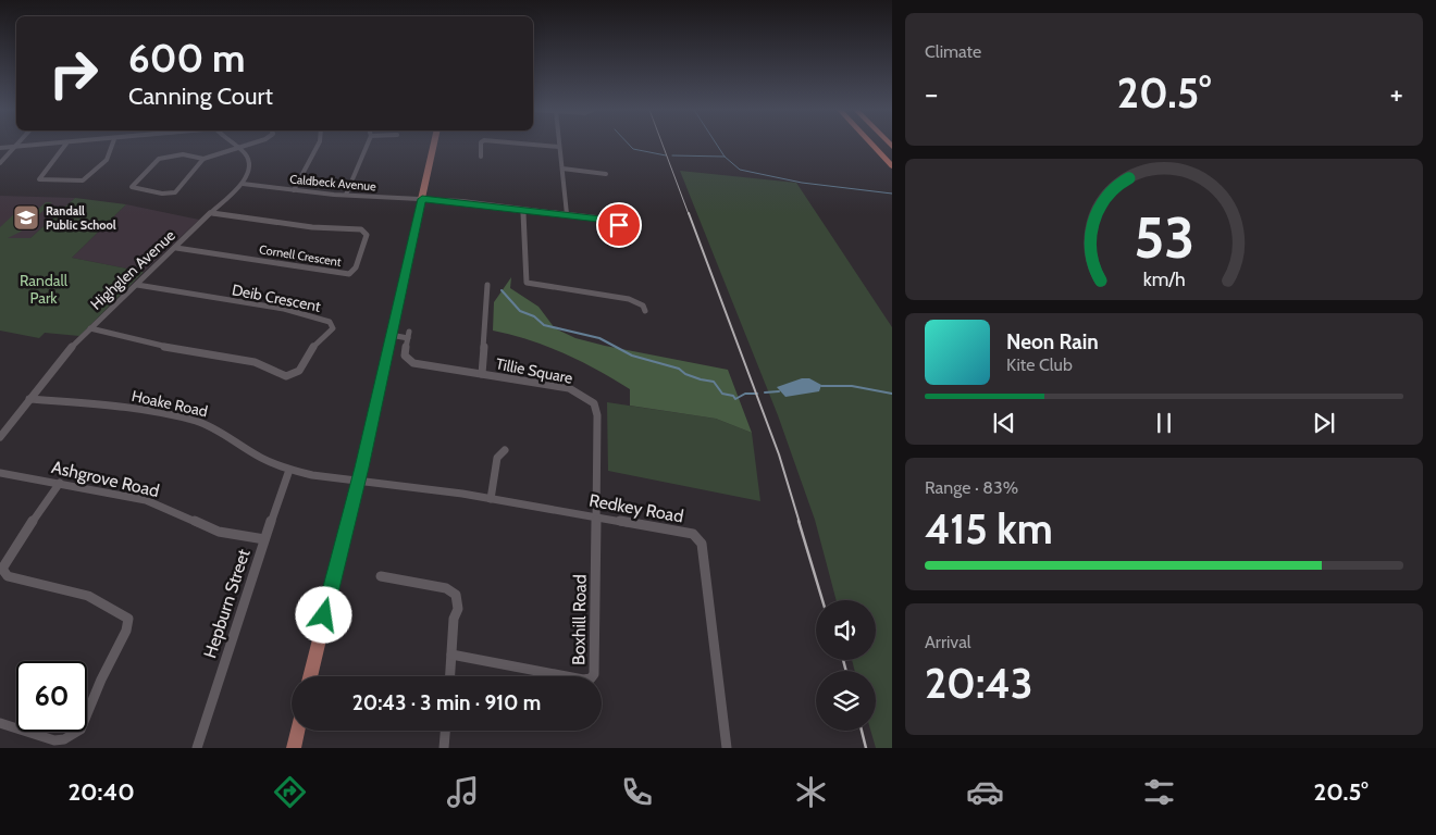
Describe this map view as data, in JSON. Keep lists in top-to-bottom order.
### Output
{
  "streets": {
    "street": [
      "Caldbeck Avenue",
      "Cornell Crescent",
      "Highglen Avenue",
      "Deib Crescent",
      "Tillie Square",
      "Hoake Road",
      "Ashgrove Road",
      "Redkey Road",
      "Hepburn Street",
      "Boxhill Road"
    ]
  },
  "crossings": [
    ["Caldbeck Avenue", "Highglen Avenue"],
    ["Cornell Crescent", "Highglen Avenue"],
    ["Highglen Avenue", "Deib Crescent"],
    ["Highglen Avenue", "Hoake Road"],
    ["Tillie Square", "Redkey Road"],
    ["Tillie Square", "Boxhill Road"],
    ["Hoake Road", "Redkey Road"],
    ["Hoake Road", "Hepburn Street"],
    ["Ashgrove Road", "Hepburn Street"],
    ["Redkey Road", "Boxhill Road"]
  ],
  "parks": ["Randall Park"],
  "places": {
    "school or university": ["Randall Public School"]
  },
  "page": {
    "tile": [
      "Climate",
      ["Range · 83%", "415 km"],
      ["Arrival", "20:43"]
    ],
    "turn": ["600 m", "Canning Court"],
    "heat": ["−", "20.5°", "+"],
    "song": ["Neon Rain", "Kite Club"],
    "limit": "60",
    "trip": "20:43 · 3 min · 910 m",
    "tabs": ["20:40", "20.5°"],
    "gauge": ["53", "km/h"]
  }
}
